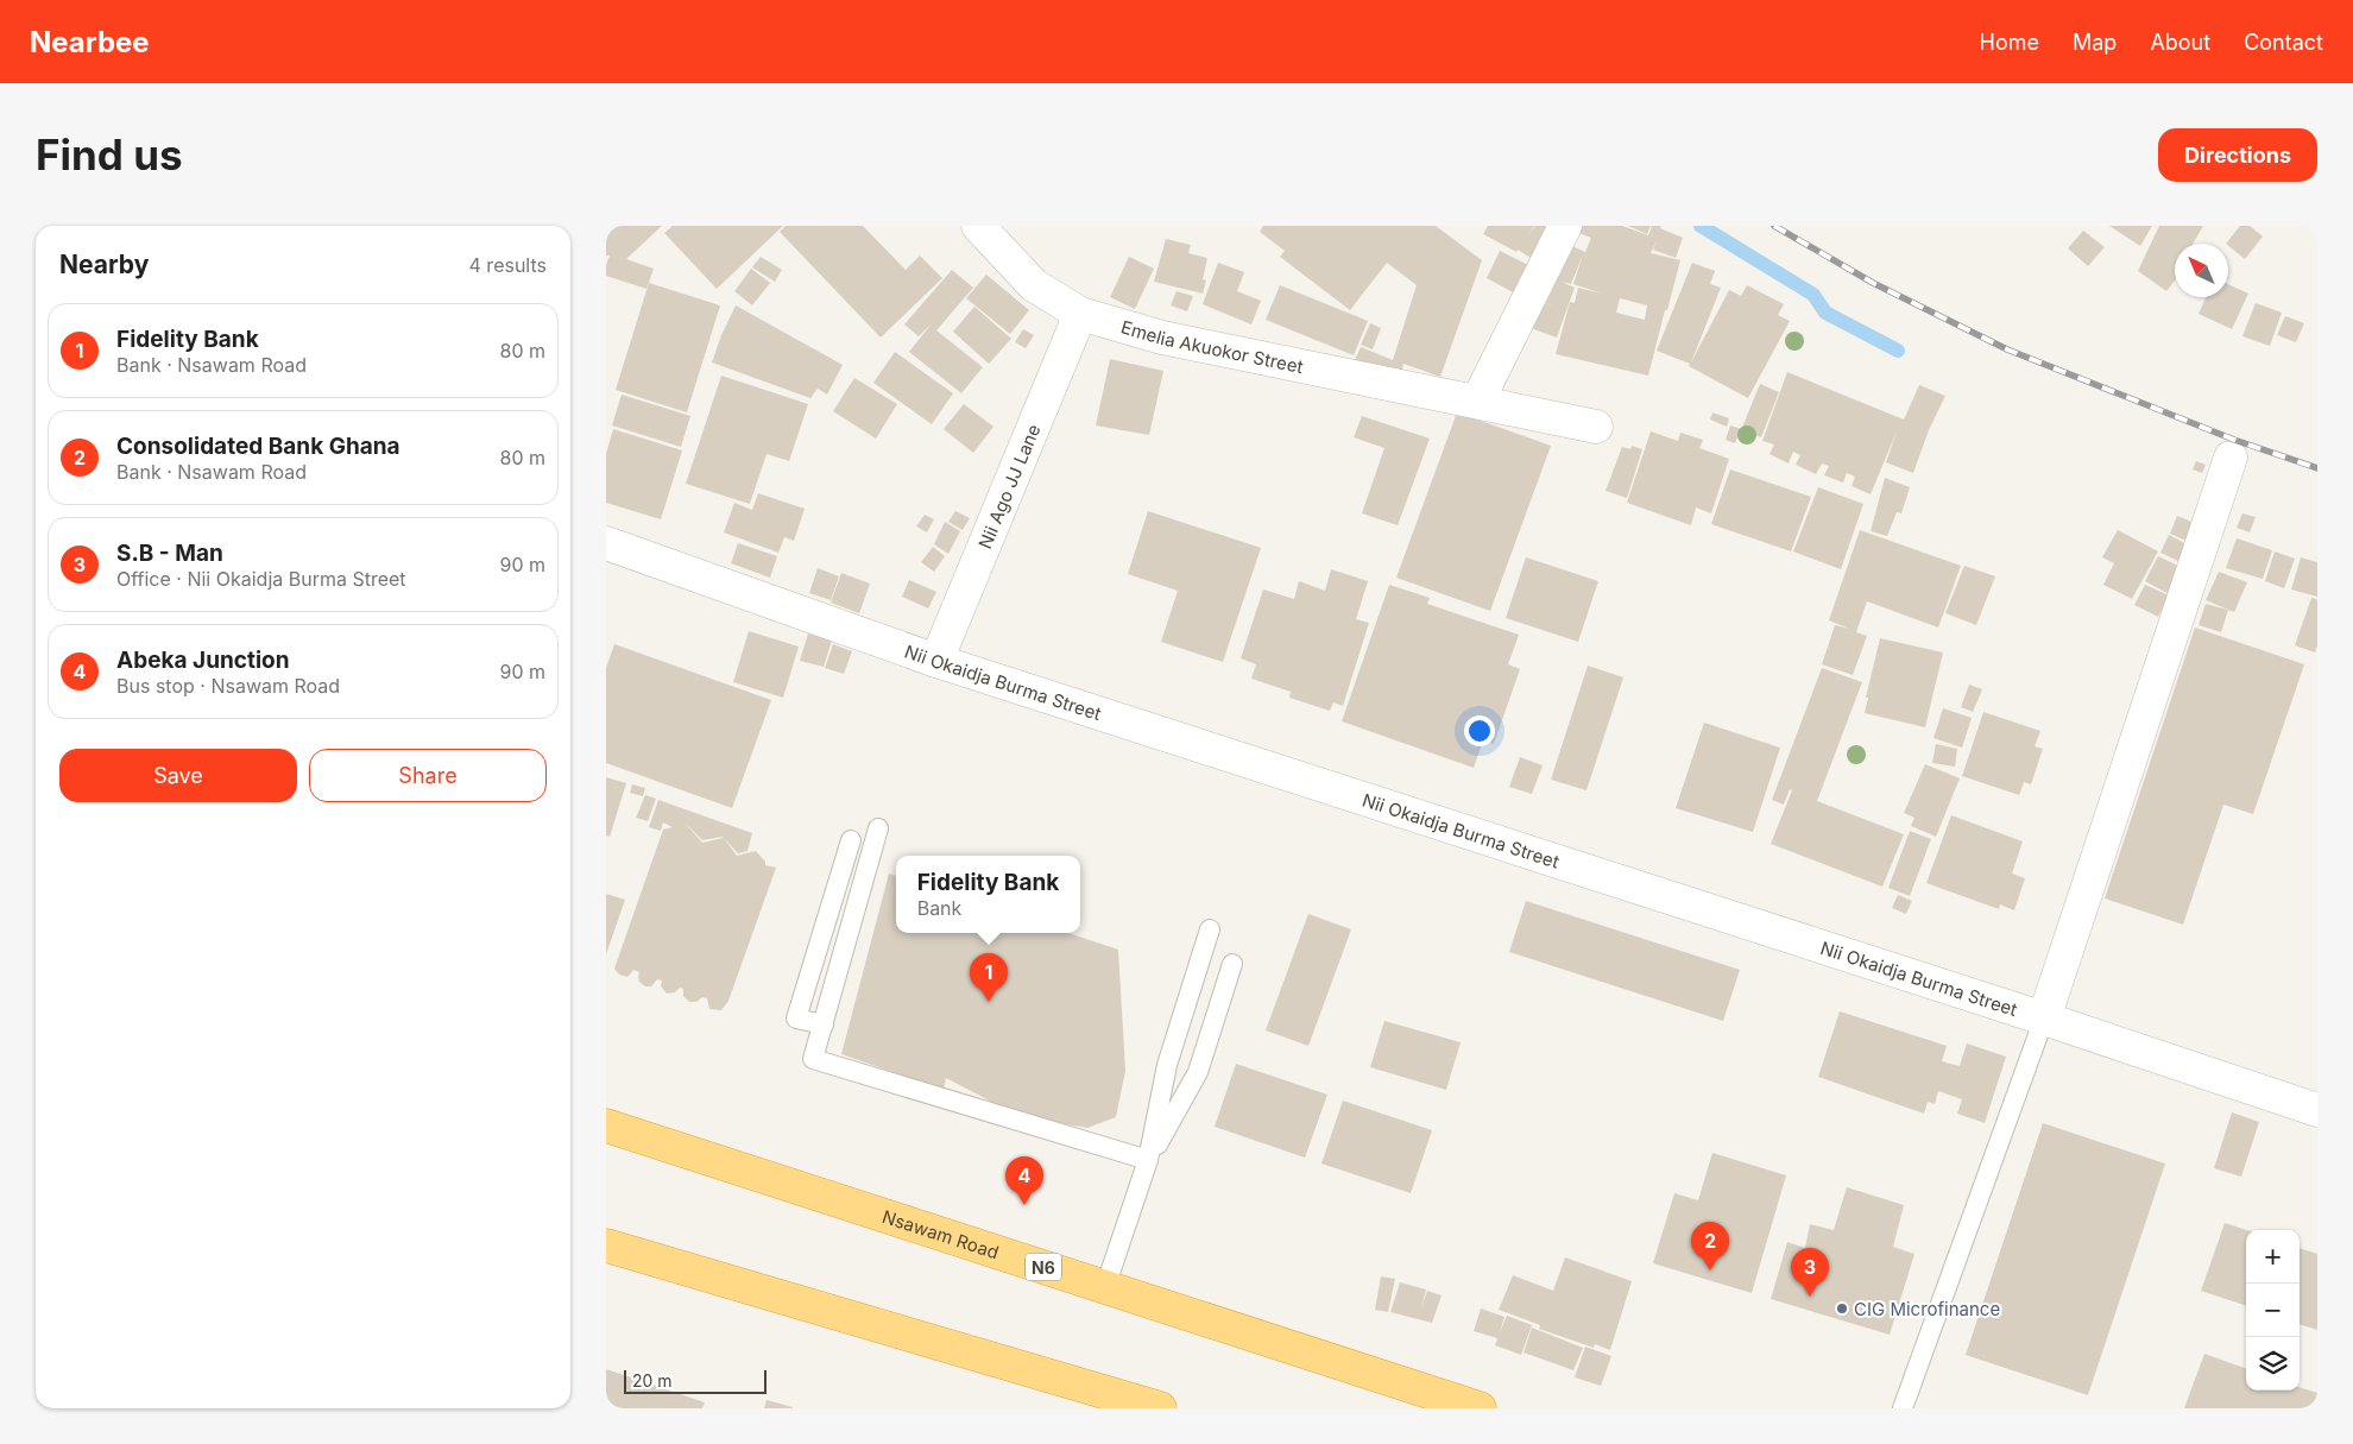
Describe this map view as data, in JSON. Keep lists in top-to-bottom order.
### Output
{
  "streets": {
    "highway": ["Nsawam Road", "N6"],
    "street": ["Emelia Akuokor Street", "Nii Ago JJ Lane", "Nii Okaidja Burma Street"]
  },
  "crossings": [
    ["Emelia Akuokor Street", "Nii Ago JJ Lane"],
    ["Nii Ago JJ Lane", "Nii Okaidja Burma Street"]
  ],
  "places": ["CIG Microfinance"],
  "scale_bar": "20 m",
  "north": "top left",
  "page": {
    "header": "Nearbee",
    "nav": [
      "Home",
      "Map",
      "About",
      "Contact"
    ],
    "buttons": [
      "Directions",
      ["Save", "Share"]
    ],
    "title": "Find us",
    "heading": ["Nearby", "4 results"],
    "list": [
      {
        "mark": "1",
        "name": "Fidelity Bank",
        "note": "Bank · Nsawam Road",
        "value": "80 m"
      },
      {
        "mark": "2",
        "name": "Consolidated Bank Ghana",
        "note": "Bank · Nsawam Road",
        "value": "80 m"
      },
      {
        "mark": "3",
        "name": "S.B - Man",
        "note": "Office · Nii Okaidja Burma Street",
        "value": "90 m"
      },
      {
        "mark": "4",
        "name": "Abeka Junction",
        "note": "Bus stop · Nsawam Road",
        "value": "90 m"
      }
    ],
    "popup": ["Fidelity Bank", "Bank"],
    "pins": [
      "1",
      "4",
      "2",
      "3"
    ],
    "map_buttons": ["+", "−"],
    "scale": "20 m"
  }
}
